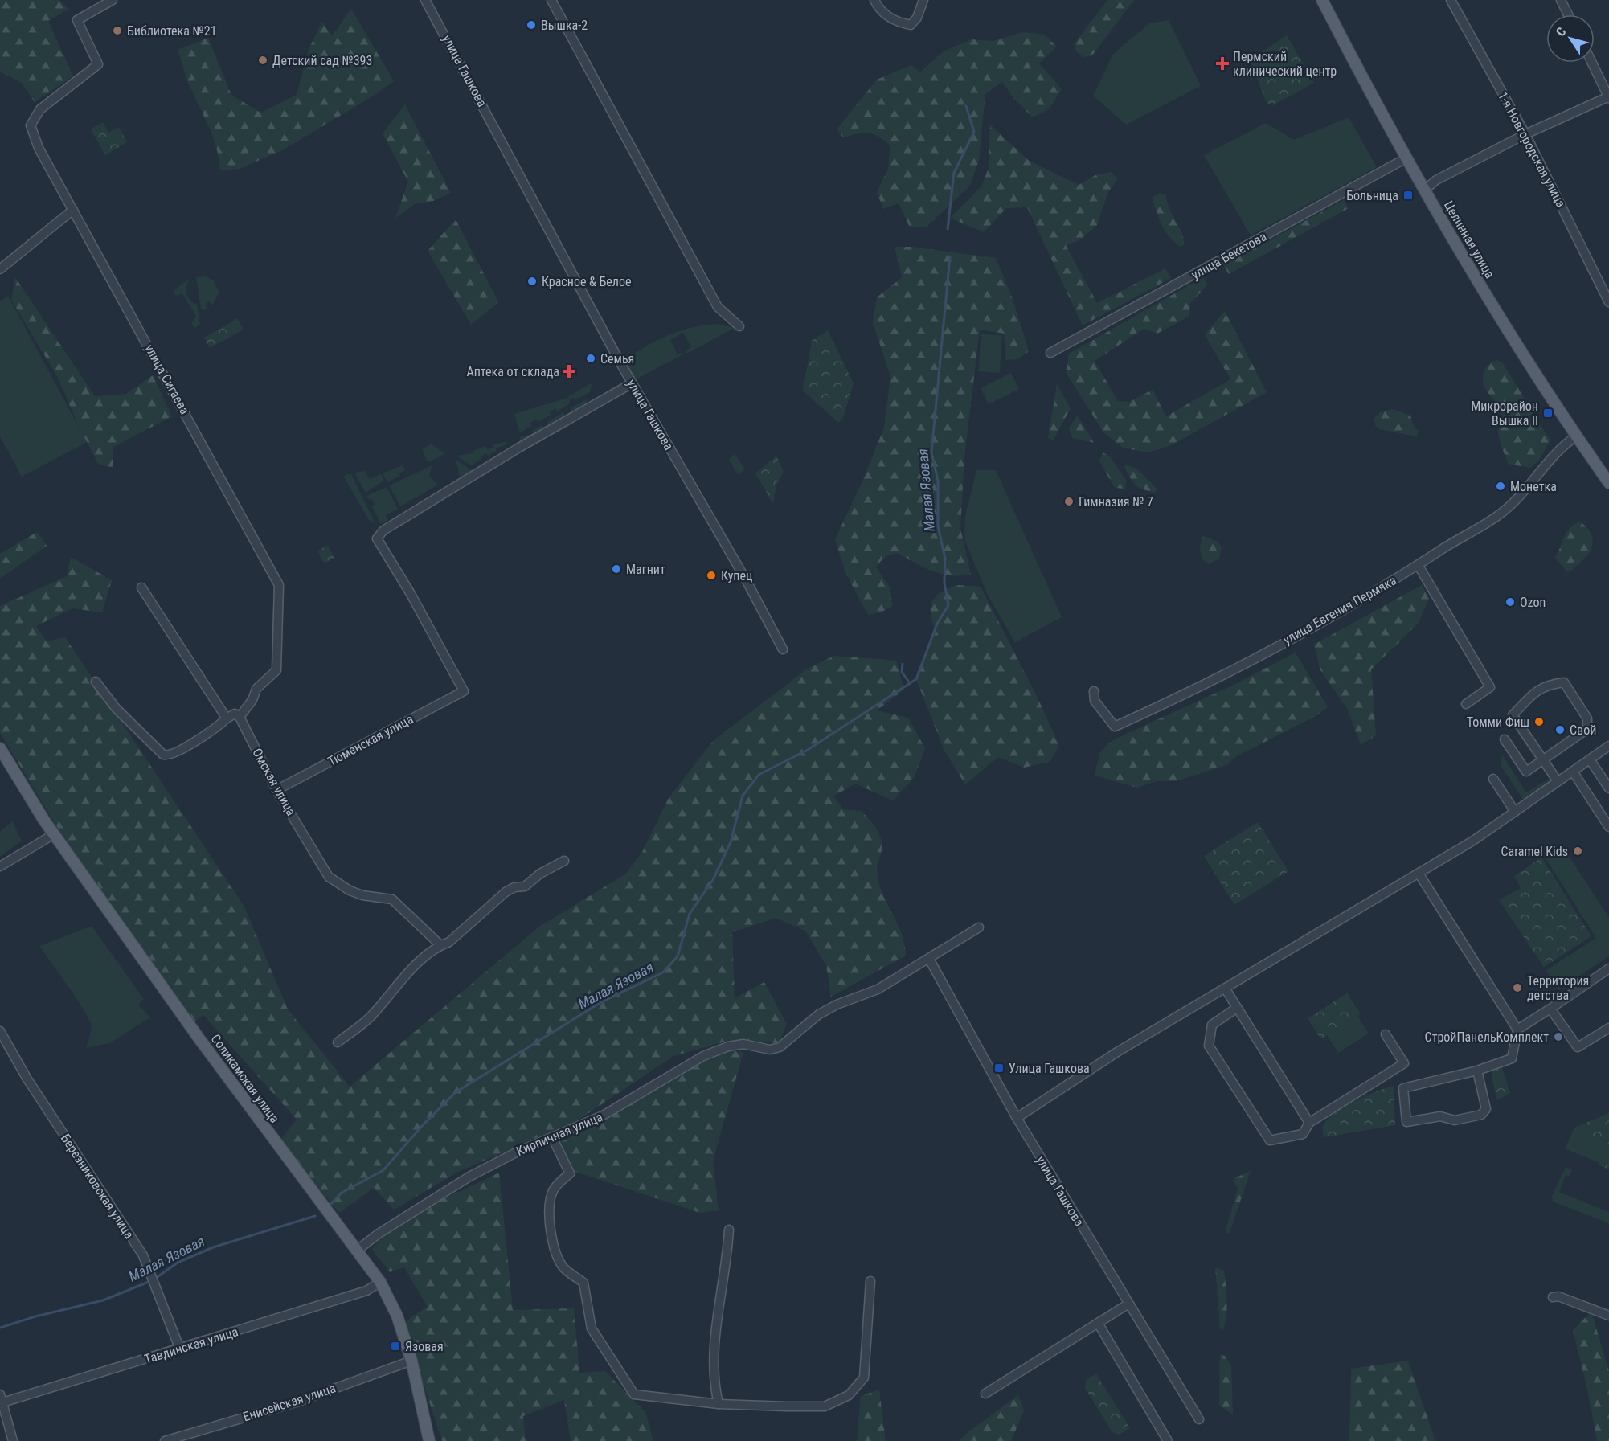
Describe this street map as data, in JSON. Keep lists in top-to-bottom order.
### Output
{
  "streets": {
    "main road": ["Целинная улица", "Соликамская улица"],
    "street": [
      "улица Гашкова",
      "1-я Новгородская улица",
      "улица Бекетова",
      "улица Сигаева",
      "улица Евгения Пермяка",
      "Тюменская улица",
      "Омская улица",
      "Кирпичная улица",
      "Березниковская улица",
      "Тавдинская улица",
      "Енисейская улица"
    ]
  },
  "crossings": [
    ["улица Гашкова", "Тюменская улица"],
    ["улица Гашкова", "Кирпичная улица"],
    ["Целинная улица", "улица Бекетова"],
    ["Целинная улица", "улица Евгения Пермяка"],
    ["улица Сигаева", "Омская улица"],
    ["Тюменская улица", "Омская улица"],
    ["Соликамская улица", "Кирпичная улица"],
    ["Соликамская улица", "Тавдинская улица"],
    ["Соликамская улица", "Енисейская улица"],
    ["Березниковская улица", "Тавдинская улица"]
  ],
  "water": ["Малая Язовая"],
  "places": {
    "other": [
      "Вышка-2",
      "Библиотека №21",
      "Детский сад №393",
      "Красное & Белое",
      "Семья",
      "Монетка",
      "Гимназия № 7",
      "Магнит",
      "Купец",
      "Ozon",
      "Томми Фиш",
      "Свой",
      "Caramel Kids",
      "Территория детства",
      "СтройПанельКомплект"
    ],
    "health": ["Пермский клинический центр", "Аптека от склада"],
    "transit": [
      "Больница",
      "Микрорайон Вышка II",
      "Улица Гашкова",
      "Язовая"
    ]
  },
  "north": "top left"
}
